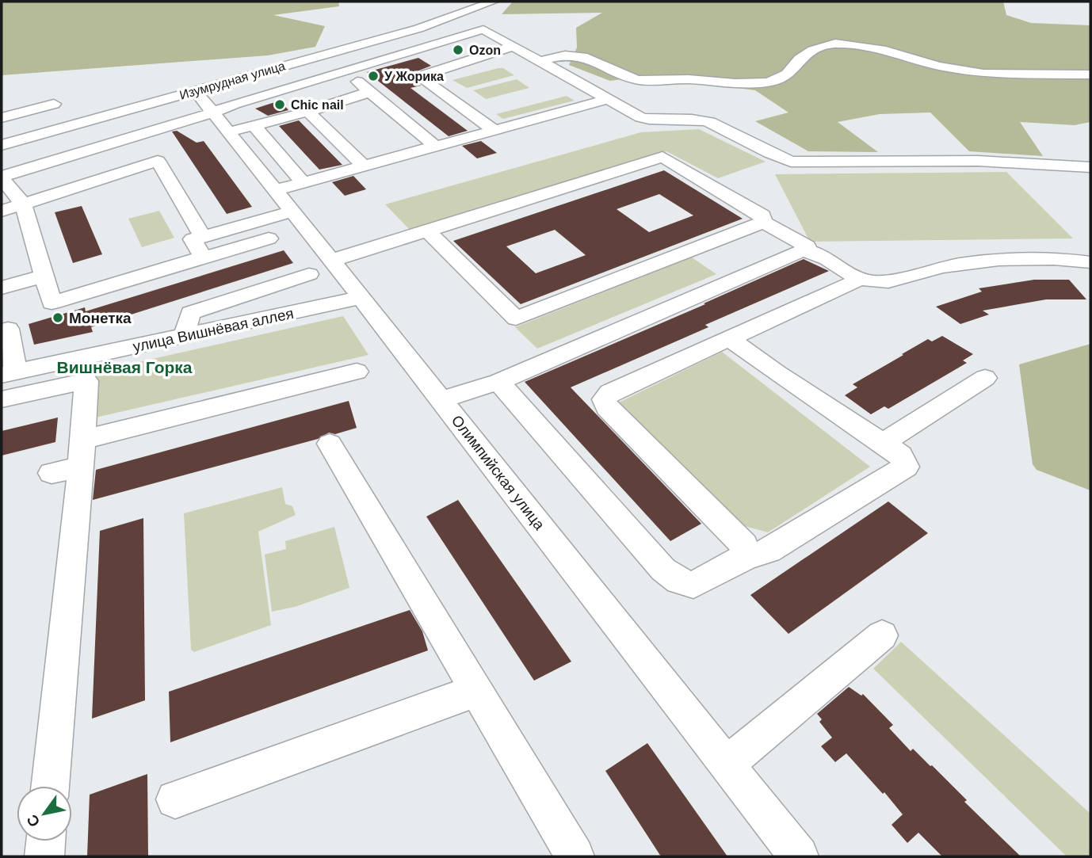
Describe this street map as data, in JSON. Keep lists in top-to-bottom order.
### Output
{
  "streets": {
    "street": ["Изумрудная улица", "улица Вишнёвая аллея", "Олимпийская улица"]
  },
  "crossings": [
    ["Изумрудная улица", "Олимпийская улица"],
    ["улица Вишнёвая аллея", "Олимпийская улица"]
  ],
  "districts": ["Вишнёвая Горка"],
  "places": [
    "Ozon",
    "У Жорика",
    "Chic nail",
    "Монетка"
  ],
  "north": "bottom left"
}
